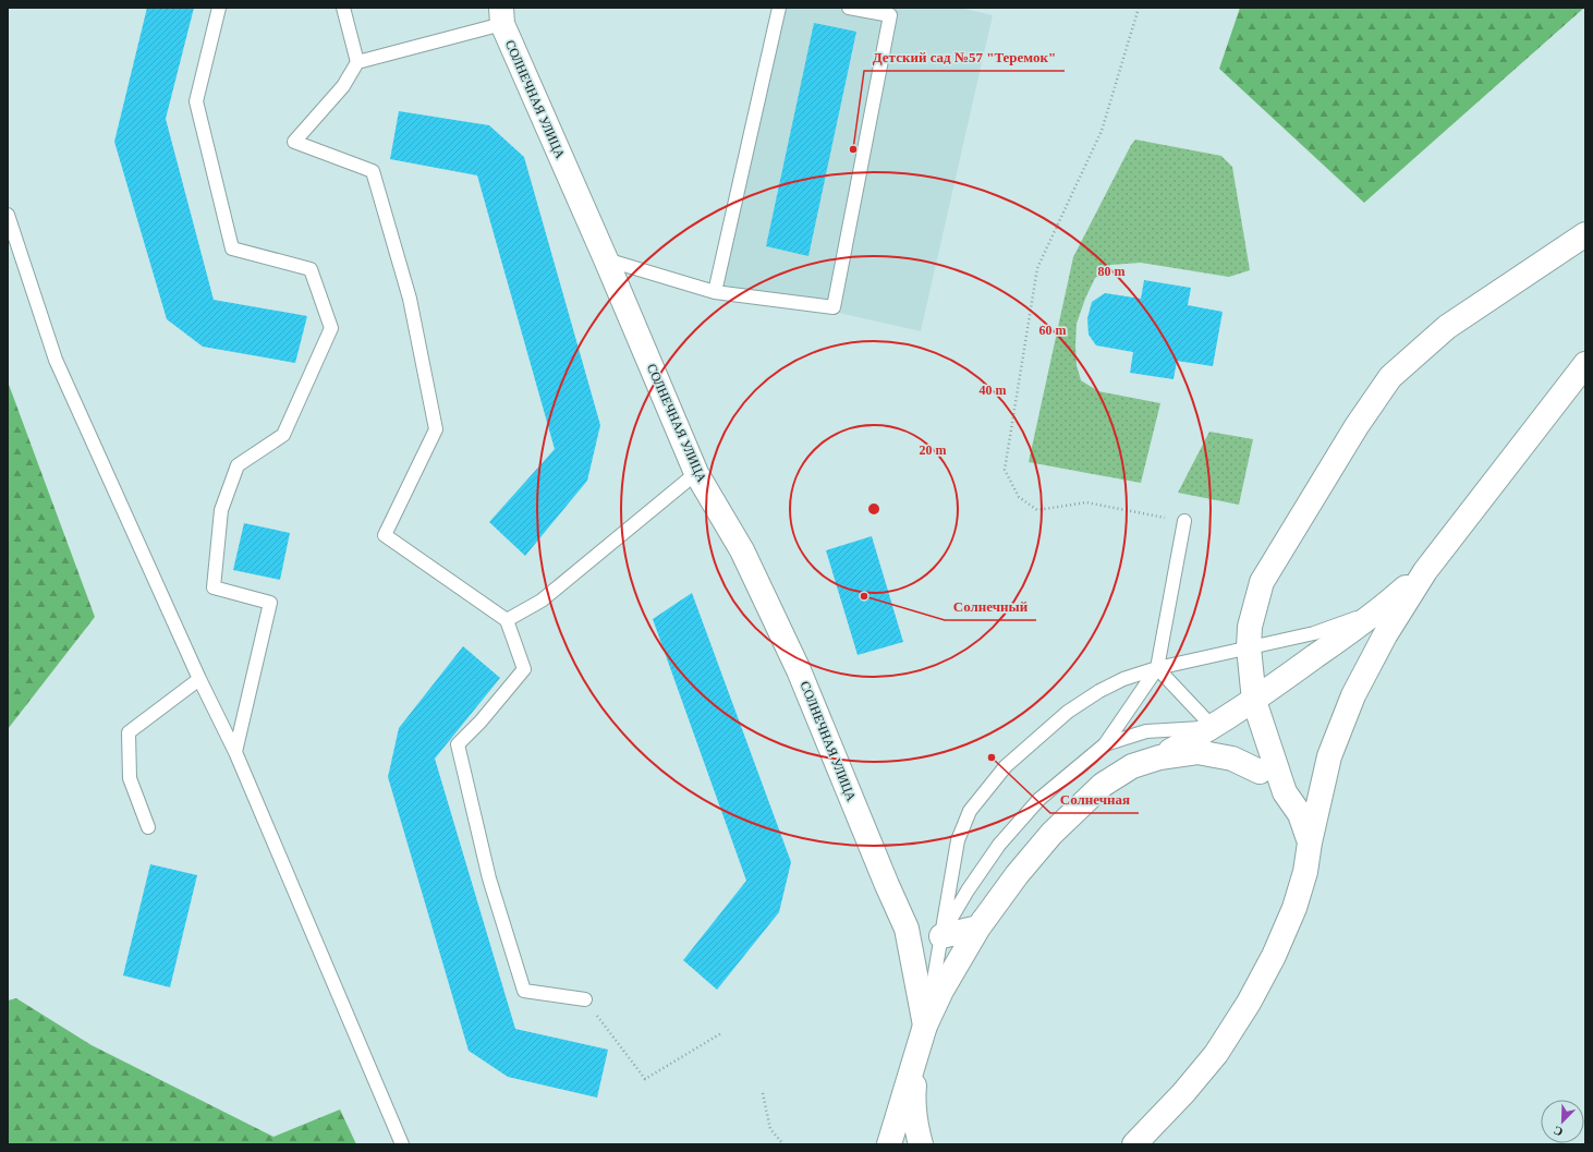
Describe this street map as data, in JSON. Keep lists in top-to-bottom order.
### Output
{
  "streets": {
    "main road": ["СОЛНЕЧНАЯ УЛИЦА"]
  },
  "places": ["Детский сад №57 \"Теремок\"", "Солнечный", "Солнечная"],
  "north": "bottom left",
  "rings": [
    "80 m",
    "60 m",
    "40 m",
    "20 m"
  ]
}
